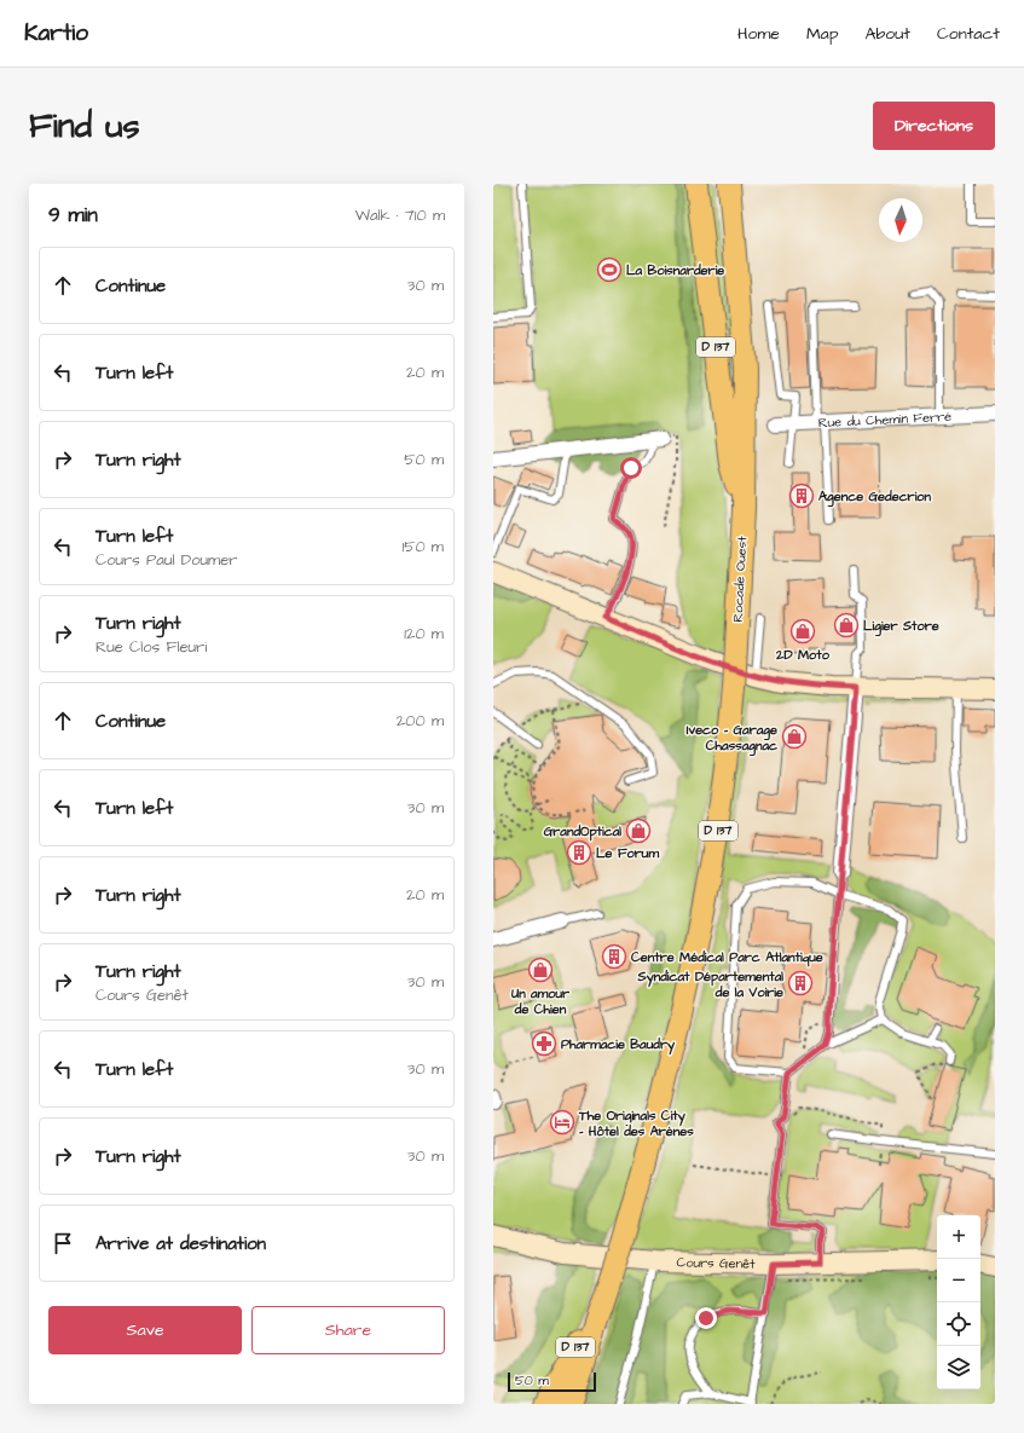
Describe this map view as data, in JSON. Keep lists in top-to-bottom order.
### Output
{
  "streets": {
    "main road": ["D 137", "Rocade Ouest"],
    "street": ["Rue du Chemin Ferré", "Cours Genêt"]
  },
  "crossings": [
    ["D 137", "Rocade Ouest"]
  ],
  "places": {
    "sports": ["La Boisnarderie"],
    "building": [
      "Agence Gedecrion",
      "Le Forum",
      "Centre Médical Parc Atlantique",
      "Syndicat Départemental de la Voirie"
    ],
    "shop": [
      "Ligier Store",
      "2D Moto",
      "Iveco - Garage Chassagnac",
      "GrandOptical",
      "Un amour de Chien"
    ],
    "pharmacy": ["Pharmacie Baudry"],
    "hotel": ["The Originals City - Hôtel des Arènes"]
  },
  "scale_bar": "50 m",
  "north": "bottom",
  "page": {
    "header": "Kartio",
    "nav": [
      "Home",
      "Map",
      "About",
      "Contact"
    ],
    "buttons": [
      "Directions",
      ["Save", "Share"]
    ],
    "title": "Find us",
    "heading": ["9 min", "Walk · 710 m"],
    "list": [
      ["Continue", "30 m"],
      ["Turn left", "20 m"],
      ["Turn right", "50 m"],
      ["Turn left", "Cours Paul Doumer", "150 m"],
      ["Turn right", "Rue Clos Fleuri", "120 m"],
      ["Continue", "200 m"],
      ["Turn left", "30 m"],
      ["Turn right", "20 m"],
      ["Turn right", "Cours Genêt", "30 m"],
      ["Turn left", "30 m"],
      ["Turn right", "30 m"],
      "Arrive at destination"
    ],
    "map_buttons": ["+", "−"],
    "scale": "50 m"
  }
}
